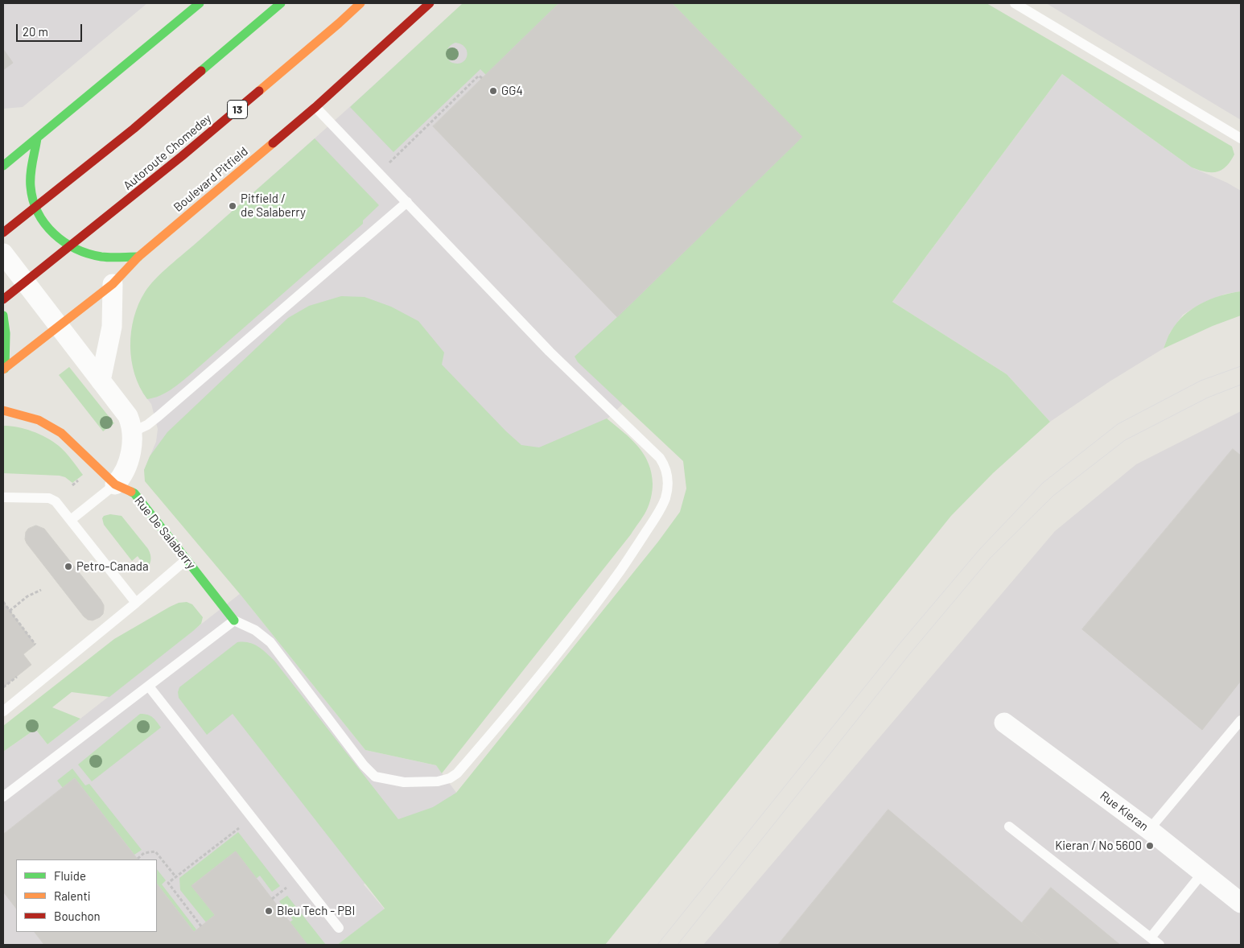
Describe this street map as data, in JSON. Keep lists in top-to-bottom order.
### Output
{
  "streets": {
    "main road": [
      "13",
      "Autoroute Chomedey",
      "Boulevard Pitfield",
      "Rue De Salaberry"
    ],
    "street": ["Rue Kieran"]
  },
  "places": [
    "GG4",
    "Pitfield / de Salaberry",
    "Petro-Canada",
    "Kieran / No 5600",
    "Bleu Tech - PBI"
  ],
  "legend": ["Fluide", "Ralenti", "Bouchon"],
  "scale_bar": "20 m"
}
